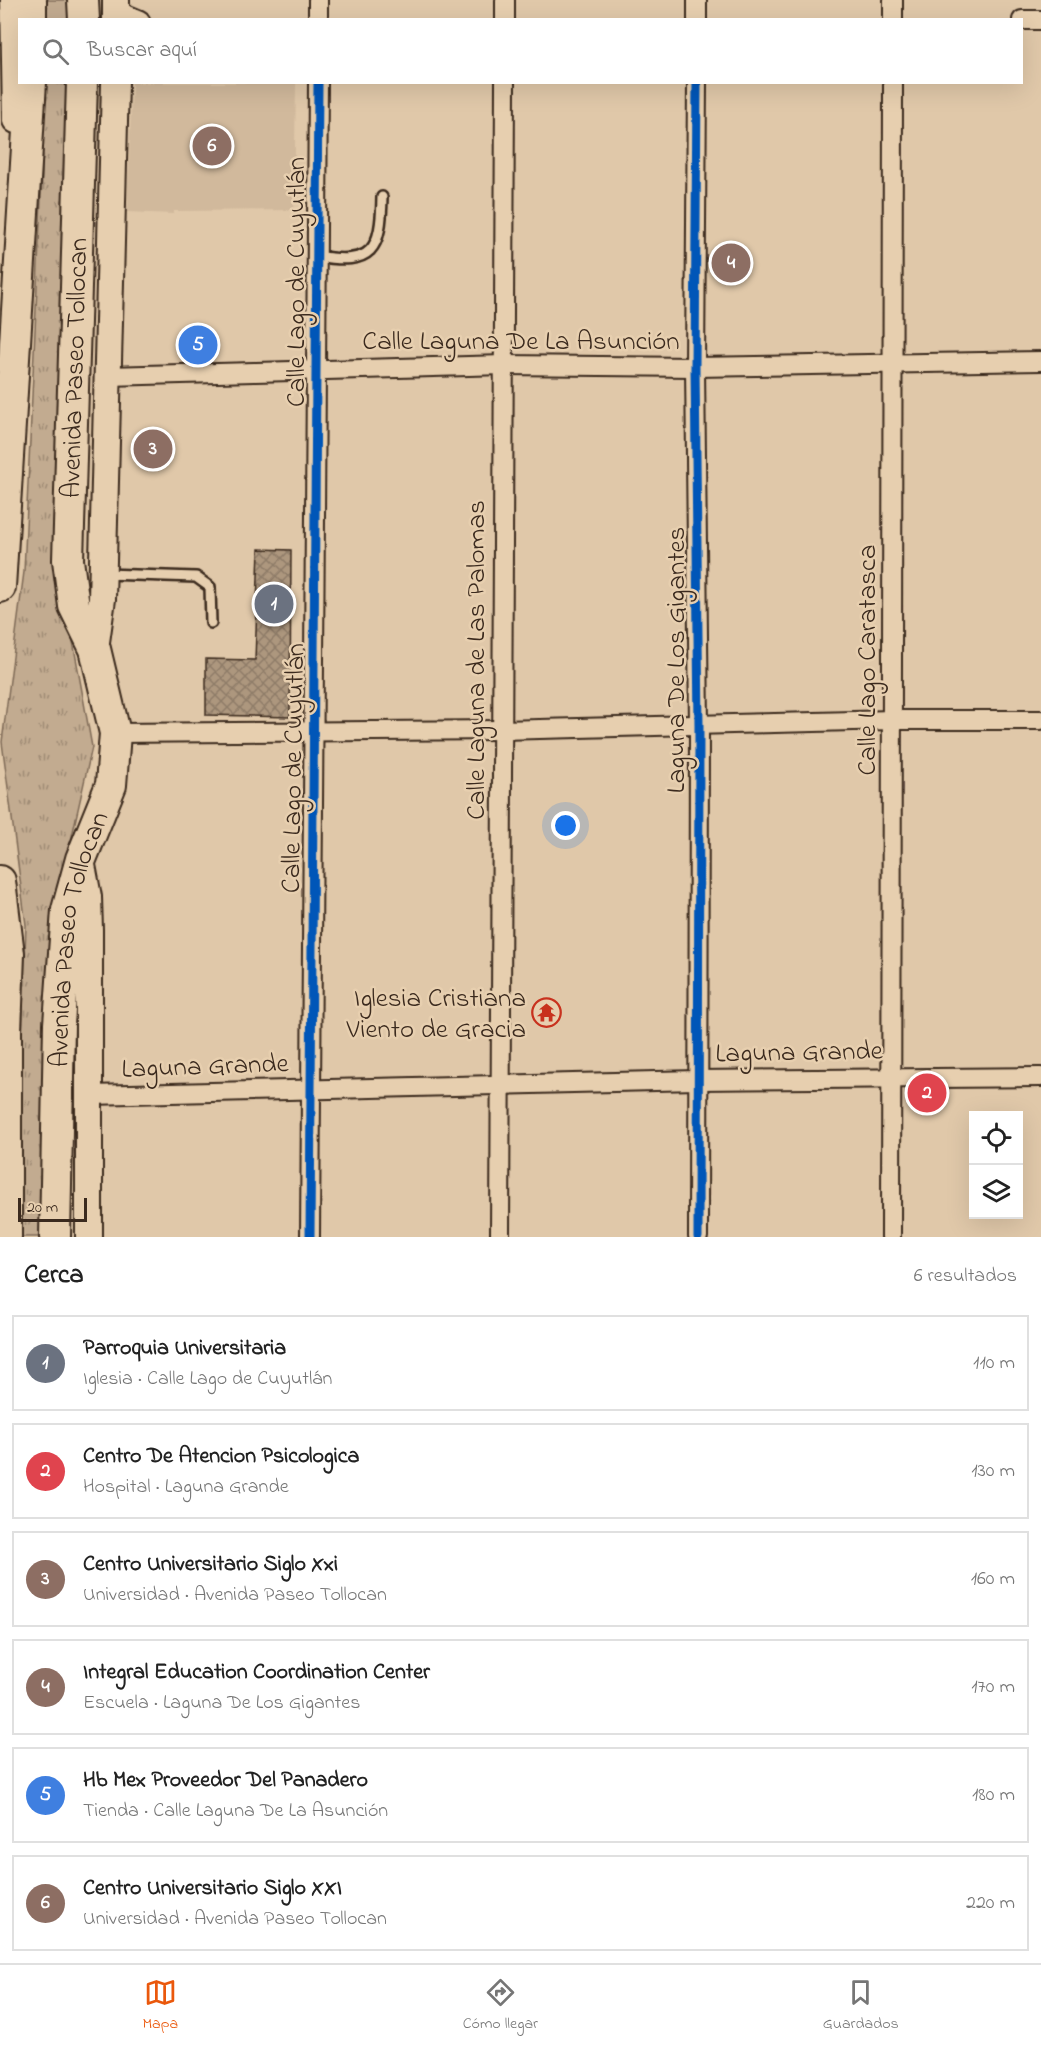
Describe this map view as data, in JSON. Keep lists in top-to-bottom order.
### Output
{
  "streets": {
    "highway": ["Avenida Paseo Tollocan"],
    "street": [
      "Calle Lago de Cuyutlán",
      "Calle Laguna De La Asunción",
      "Calle Laguna de Las Palomas",
      "Laguna De Los Gigantes",
      "Calle Lago Caratasca",
      "Laguna Grande"
    ]
  },
  "crossings": [
    ["Calle Lago de Cuyutlán", "Calle Laguna De La Asunción"],
    ["Calle Lago de Cuyutlán", "Laguna Grande"],
    ["Calle Laguna De La Asunción", "Avenida Paseo Tollocan"],
    ["Calle Laguna De La Asunción", "Calle Laguna de Las Palomas"],
    ["Calle Laguna De La Asunción", "Laguna De Los Gigantes"],
    ["Calle Laguna De La Asunción", "Calle Lago Caratasca"],
    ["Calle Laguna de Las Palomas", "Laguna Grande"],
    ["Laguna De Los Gigantes", "Laguna Grande"],
    ["Calle Lago Caratasca", "Laguna Grande"]
  ],
  "places": {
    "temple": ["Iglesia Cristiana Viento de Gracia"]
  },
  "scale_bar": "20 m",
  "page": {
    "search": "Buscar aquí",
    "pins": [
      "6",
      "4",
      "5",
      "3",
      "1",
      "2"
    ],
    "scale": "20 m",
    "heading": ["Cerca", "6 resultados"],
    "list": [
      {
        "mark": "1",
        "name": "Parroquia Universitaria",
        "note": "Iglesia · Calle Lago de Cuyutlán",
        "value": "110 m"
      },
      {
        "mark": "2",
        "name": "Centro De Atencion Psicologica",
        "note": "Hospital · Laguna Grande",
        "value": "130 m"
      },
      {
        "mark": "3",
        "name": "Centro Universitario Siglo Xxi",
        "note": "Universidad · Avenida Paseo Tollocan",
        "value": "160 m"
      },
      {
        "mark": "4",
        "name": "Integral Education Coordination Center",
        "note": "Escuela · Laguna De Los Gigantes",
        "value": "170 m"
      },
      {
        "mark": "5",
        "name": "Hb Mex Proveedor Del Panadero",
        "note": "Tienda · Calle Laguna De La Asunción",
        "value": "180 m"
      },
      {
        "mark": "6",
        "name": "Centro Universitario Siglo XXI",
        "note": "Universidad · Avenida Paseo Tollocan",
        "value": "220 m"
      }
    ],
    "nav": ["Mapa", "Cómo llegar", "Guardados"]
  }
}
